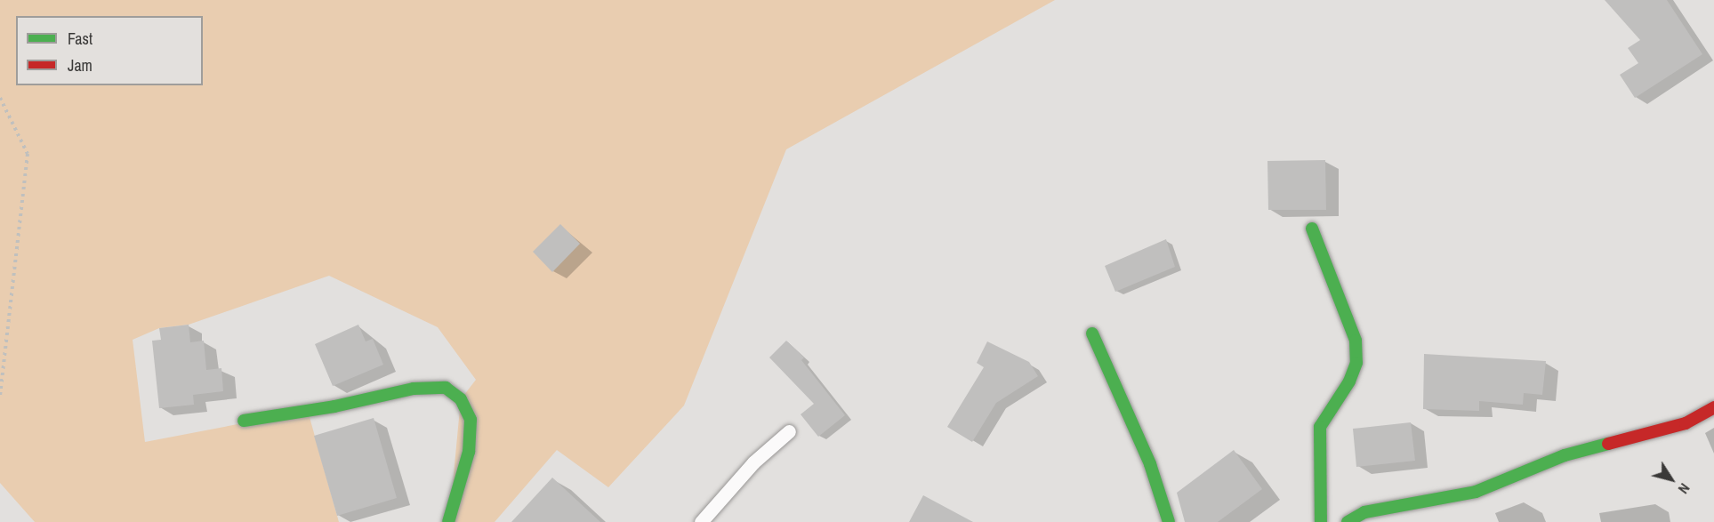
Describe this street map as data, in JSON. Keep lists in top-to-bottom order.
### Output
{
  "legend": ["Fast", "Jam"],
  "north": "bottom right"
}
